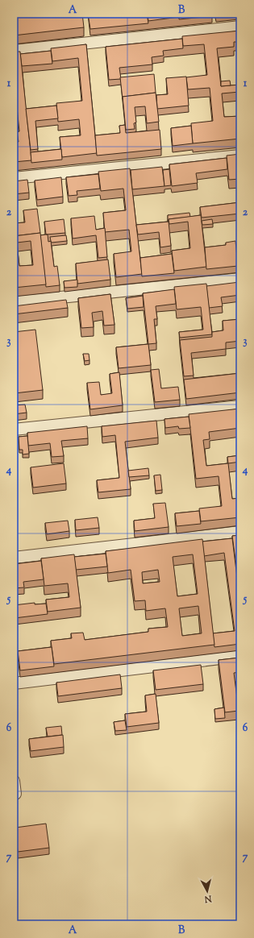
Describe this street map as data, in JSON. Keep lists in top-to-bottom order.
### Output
{
  "north": "bottom",
  "grid": {
    "columns": ["A", "B"],
    "rows": [
      "1",
      "2",
      "3",
      "4",
      "5",
      "6",
      "7"
    ]
  }
}
